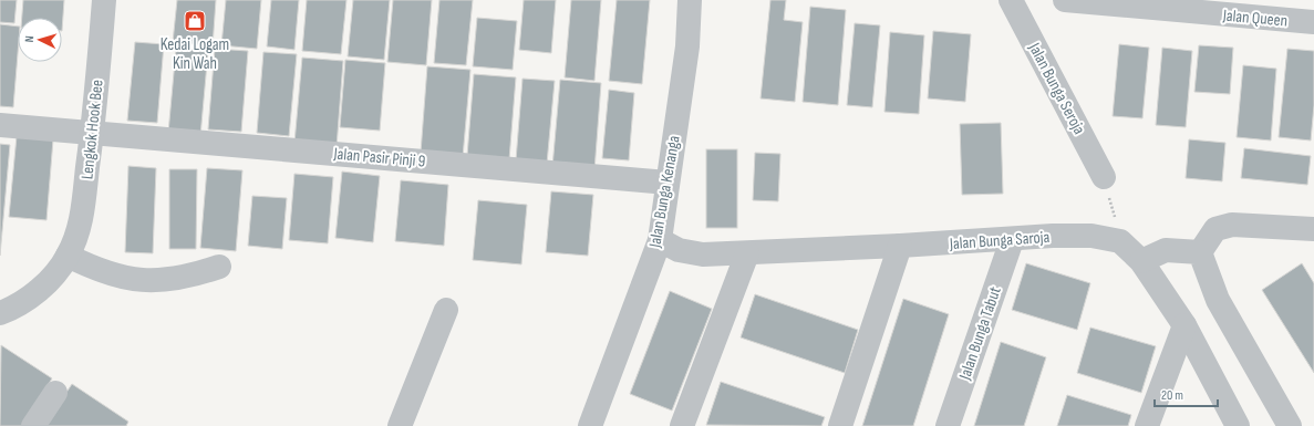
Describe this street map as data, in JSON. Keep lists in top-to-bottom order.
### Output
{
  "streets": {
    "street": [
      "Jalan Queen",
      "Jalan Bunga Seroja",
      "Lengkok Hook Bee",
      "Jalan Pasir Pinji 9",
      "Jalan Bunga Kenanga",
      "Jalan Bunga Saroja",
      "Jalan Bunga Tabut"
    ]
  },
  "crossings": [
    ["Lengkok Hook Bee", "Jalan Pasir Pinji 9"],
    ["Jalan Pasir Pinji 9", "Jalan Bunga Kenanga"],
    ["Jalan Bunga Kenanga", "Jalan Bunga Saroja"],
    ["Jalan Bunga Saroja", "Jalan Bunga Tabut"]
  ],
  "places": {
    "shop": ["Kedai Logam Kin Wah"]
  },
  "scale_bar": "20 m",
  "north": "left"
}
